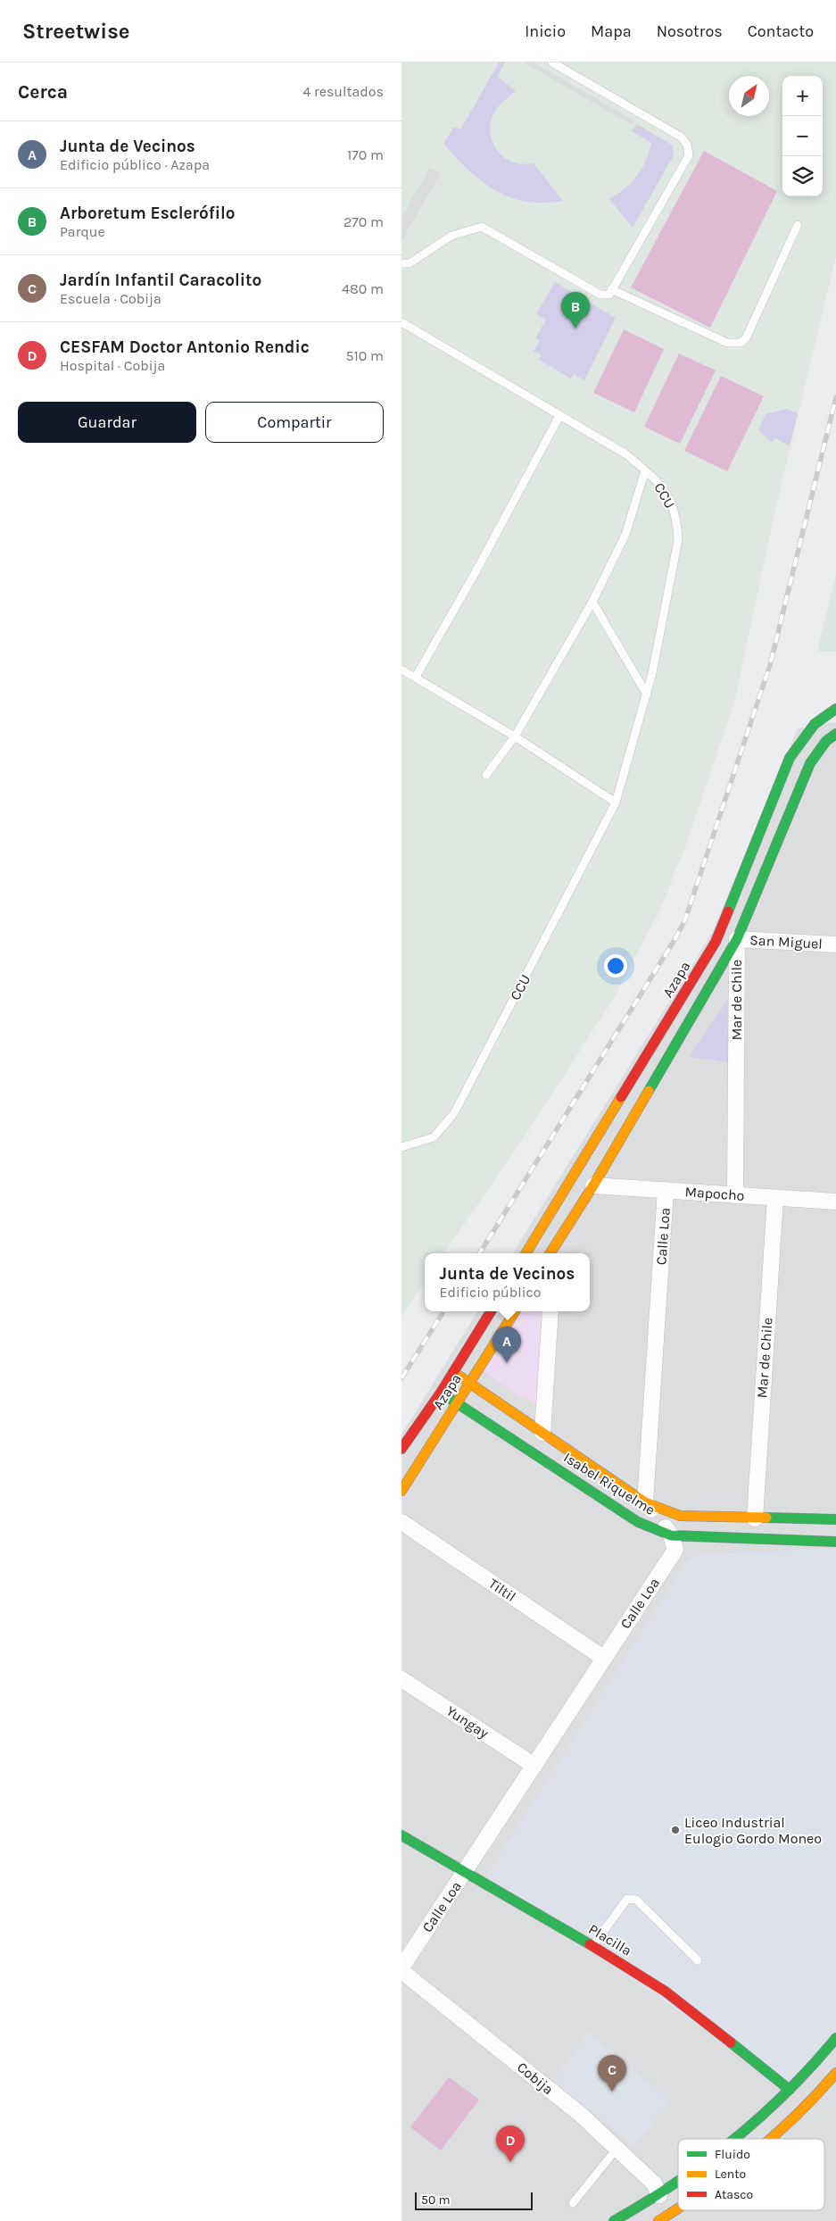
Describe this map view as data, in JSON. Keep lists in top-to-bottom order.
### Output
{
  "streets": {
    "street": [
      "San Miguel",
      "Azapa",
      "Mar de Chile",
      "Mapocho",
      "Calle Loa",
      "Isabel Riquelme",
      "Tiltil",
      "Yungay",
      "Placilla",
      "Cobija"
    ],
    "lane": ["CCU"]
  },
  "crossings": [
    ["San Miguel", "Mar de Chile"],
    ["Azapa", "Isabel Riquelme"],
    ["Mar de Chile", "Mapocho"],
    ["Mar de Chile", "Isabel Riquelme"],
    ["Mapocho", "Calle Loa"],
    ["Calle Loa", "Isabel Riquelme"],
    ["Calle Loa", "Tiltil"],
    ["Calle Loa", "Yungay"],
    ["Calle Loa", "Placilla"]
  ],
  "places": ["Liceo Industrial Eulogio Gordo Moneo"],
  "legend": ["Fluido", "Lento", "Atasco"],
  "scale_bar": "50 m",
  "north": "top right",
  "page": {
    "header": "Streetwise",
    "nav": [
      "Inicio",
      "Mapa",
      "Nosotros",
      "Contacto"
    ],
    "heading": ["Cerca", "4 resultados"],
    "map_buttons": ["+", "−"],
    "list": [
      {
        "mark": "A",
        "name": "Junta de Vecinos",
        "note": "Edificio público · Azapa",
        "value": "170 m"
      },
      {
        "mark": "B",
        "name": "Arboretum Esclerófilo",
        "note": "Parque",
        "value": "270 m"
      },
      {
        "mark": "C",
        "name": "Jardín Infantil Caracolito",
        "note": "Escuela · Cobija",
        "value": "480 m"
      },
      {
        "mark": "D",
        "name": "CESFAM Doctor Antonio Rendic",
        "note": "Hospital · Cobija",
        "value": "510 m"
      }
    ],
    "pins": [
      "B",
      "A",
      "C",
      "D"
    ],
    "buttons": ["Guardar", "Compartir"],
    "popup": ["Junta de Vecinos", "Edificio público"],
    "scale": "50 m"
  }
}
